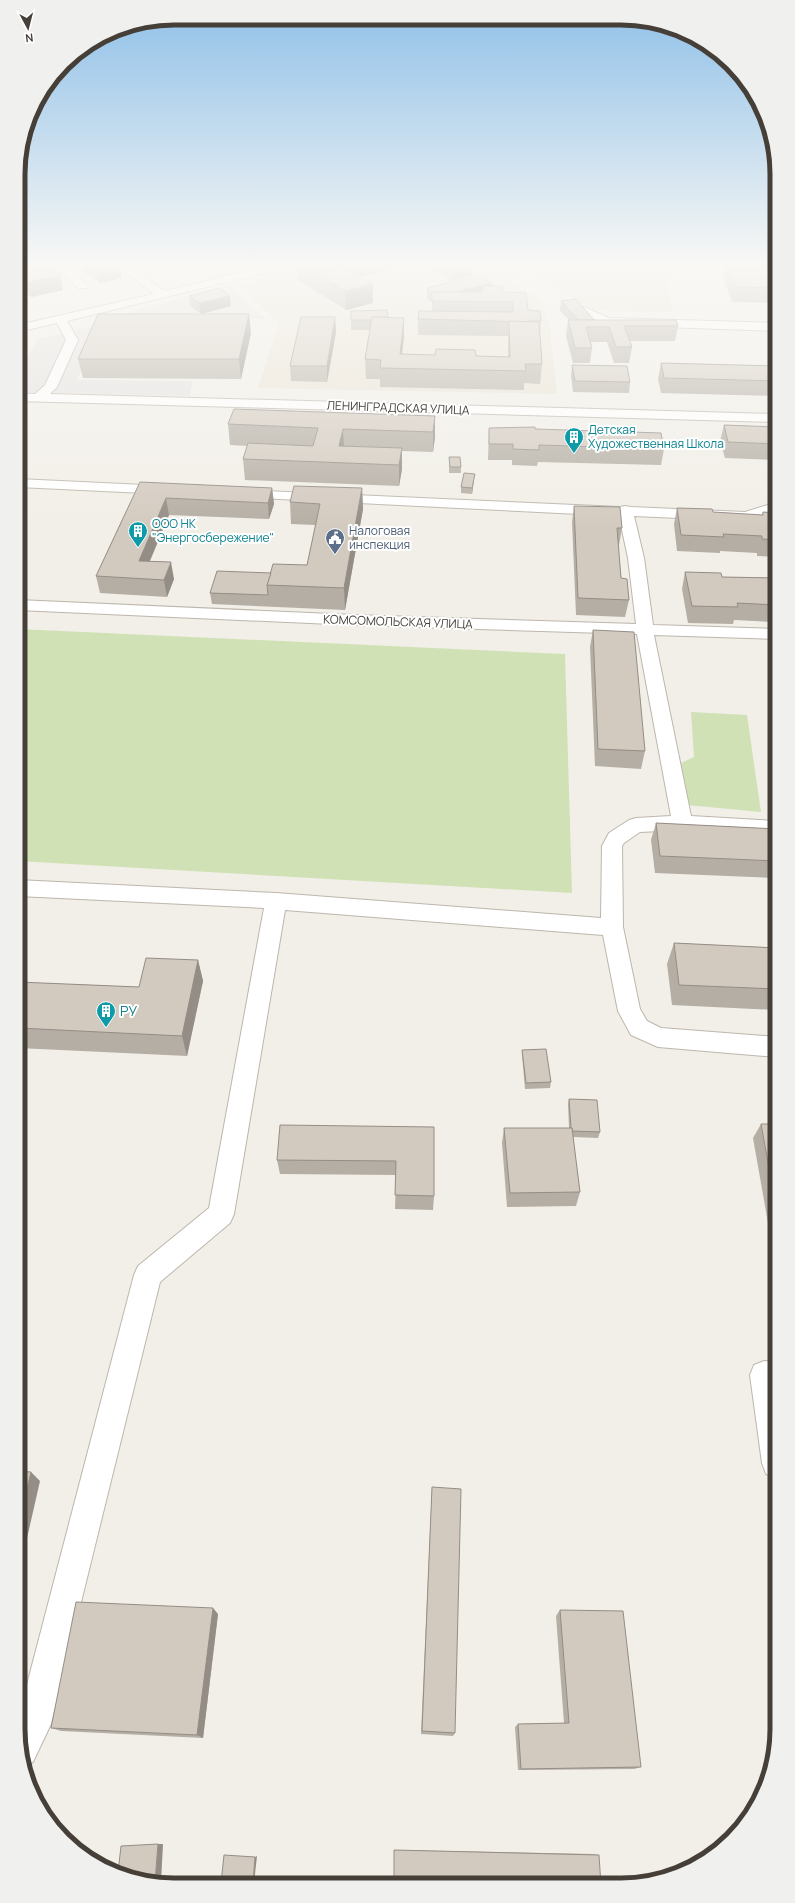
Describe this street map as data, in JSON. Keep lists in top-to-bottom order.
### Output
{
  "streets": {
    "street": ["ЛЕНИНГРАДСКАЯ УЛИЦА", "КОМСОМОЛЬСКАЯ УЛИЦА"]
  },
  "places": {
    "building": ["Детская Художественная Школа", "ООО НК \"Энергосбережение\"", "РУ"],
    "public building": ["Налоговая инспекция"]
  },
  "north": "bottom"
}
